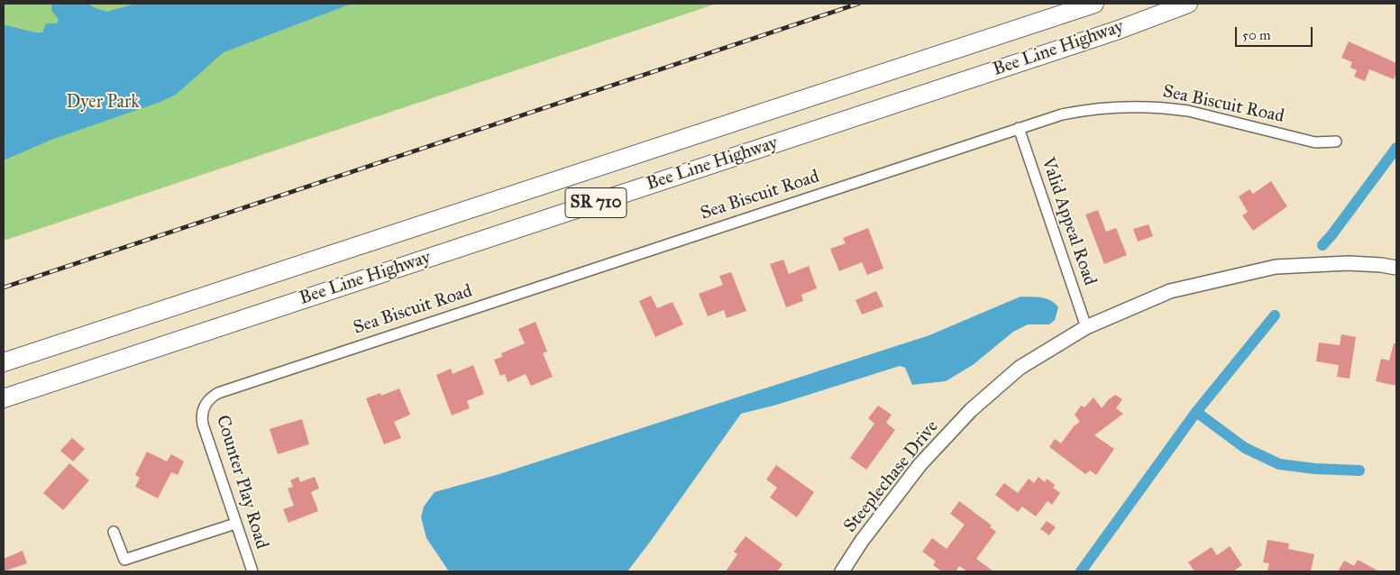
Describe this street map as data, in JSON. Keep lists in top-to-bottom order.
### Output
{
  "streets": {
    "highway": ["Bee Line Highway", "SR 710"],
    "street": [
      "Sea Biscuit Road",
      "Valid Appeal Road",
      "Steeplechase Drive",
      "Counter Play Road"
    ]
  },
  "crossings": [
    ["Sea Biscuit Road", "Valid Appeal Road"],
    ["Sea Biscuit Road", "Counter Play Road"],
    ["Valid Appeal Road", "Steeplechase Drive"]
  ],
  "parks": ["Dyer Park"],
  "scale_bar": "50 m"
}
